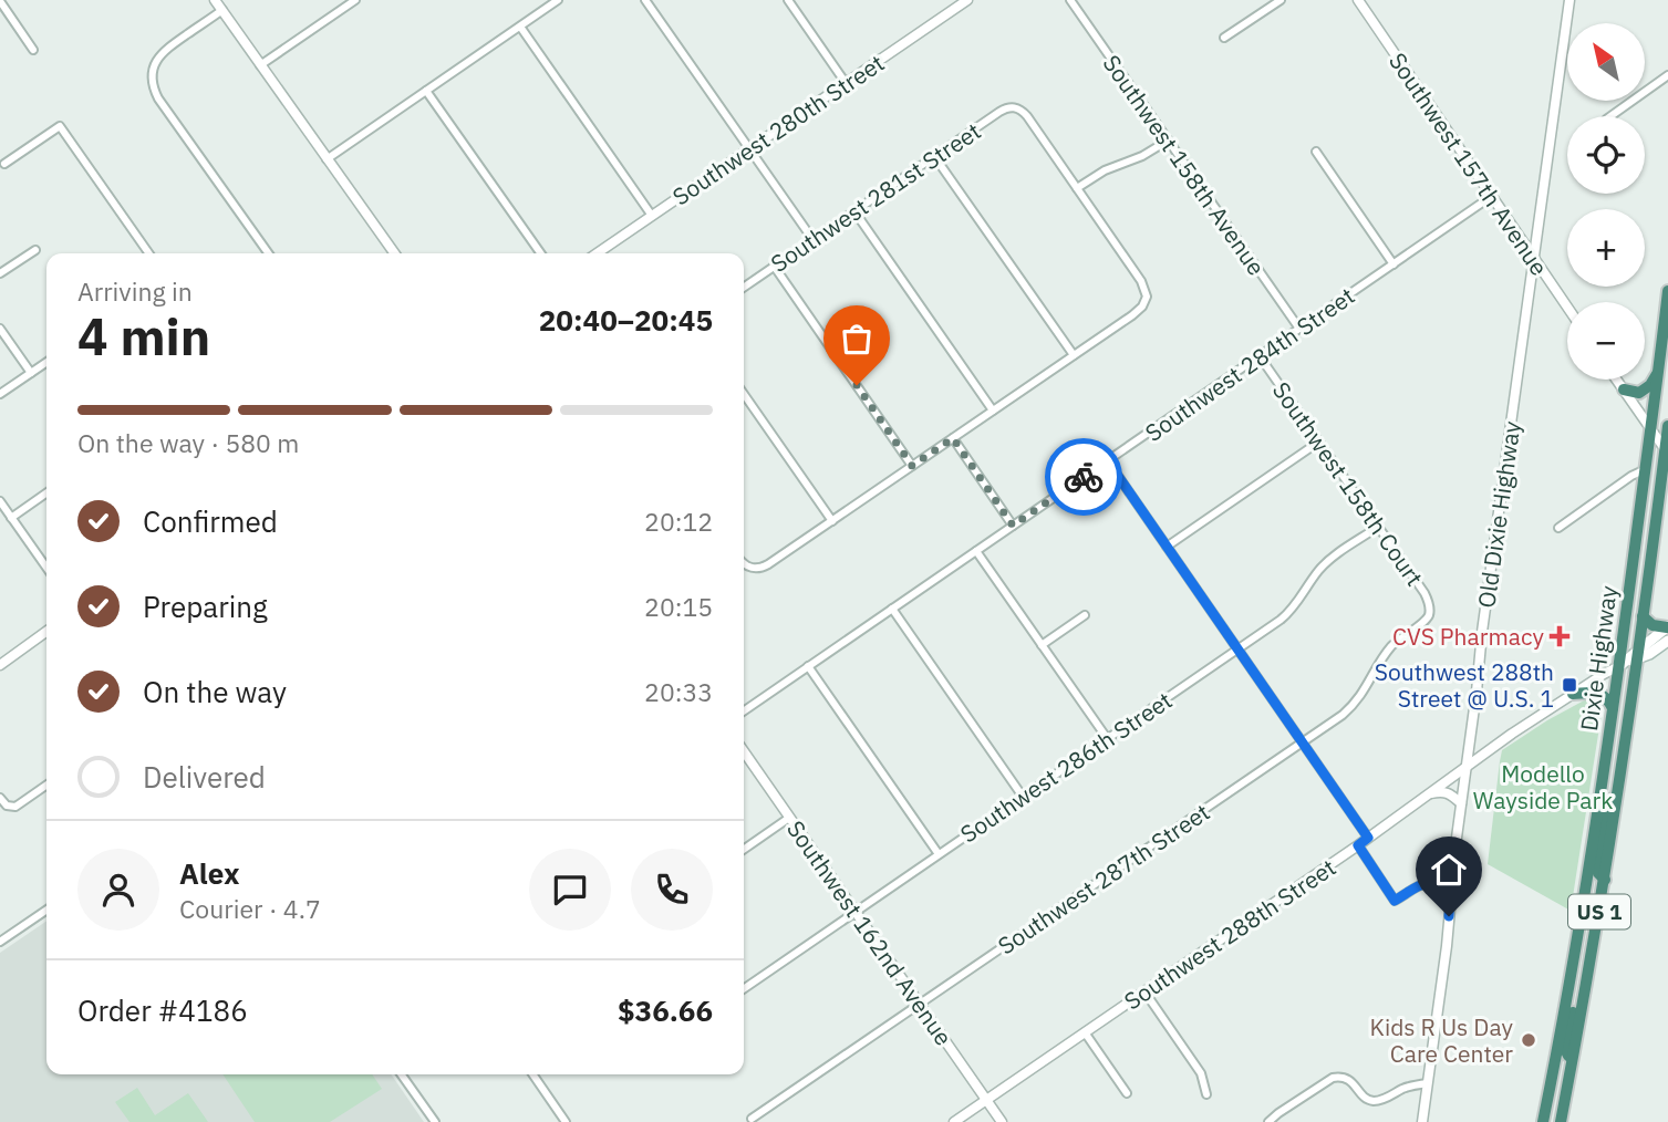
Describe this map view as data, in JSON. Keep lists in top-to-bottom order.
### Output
{
  "streets": {
    "highway": ["Dixie Highway", "US 1"],
    "main road": ["Southwest 288th Street"],
    "street": [
      "Southwest 280th Street",
      "Southwest 157th Avenue",
      "Southwest 158th Avenue",
      "Southwest 281st Street",
      "Southwest 284th Street",
      "Southwest 158th Court",
      "Old Dixie Highway",
      "Southwest 286th Street",
      "Southwest 287th Street",
      "Southwest 162nd Avenue"
    ]
  },
  "crossings": [
    ["Southwest 157th Avenue", "Southwest 284th Street"],
    ["Southwest 157th Avenue", "Old Dixie Highway"],
    ["Southwest 158th Avenue", "Southwest 284th Street"],
    ["Southwest 284th Street", "Southwest 158th Court"],
    ["Southwest 158th Court", "Southwest 286th Street"],
    ["Southwest 158th Court", "Southwest 287th Street"],
    ["Old Dixie Highway", "Southwest 288th Street"],
    ["Dixie Highway", "Southwest 288th Street"],
    ["Southwest 286th Street", "Southwest 162nd Avenue"],
    ["Southwest 287th Street", "Southwest 162nd Avenue"],
    ["Southwest 162nd Avenue", "Southwest 288th Street"]
  ],
  "parks": ["Modello Wayside Park"],
  "places": {
    "health": ["CVS Pharmacy"],
    "transit": ["Southwest 288th Street @ U.S. 1"],
    "other": ["Kids R Us Day Care Center"]
  },
  "north": "top left",
  "page": {
    "map_buttons": ["+", "−"],
    "heading": ["4 min", "Arriving in", "20:40–20:45"],
    "panel": [
      "Alex",
      "Courier · 4.7",
      "Order #4186",
      "$36.66"
    ],
    "bar": "On the way · 580 m",
    "list": [
      ["Confirmed", "20:12"],
      ["Preparing", "20:15"],
      ["On the way", "20:33"],
      "Delivered"
    ]
  }
}
